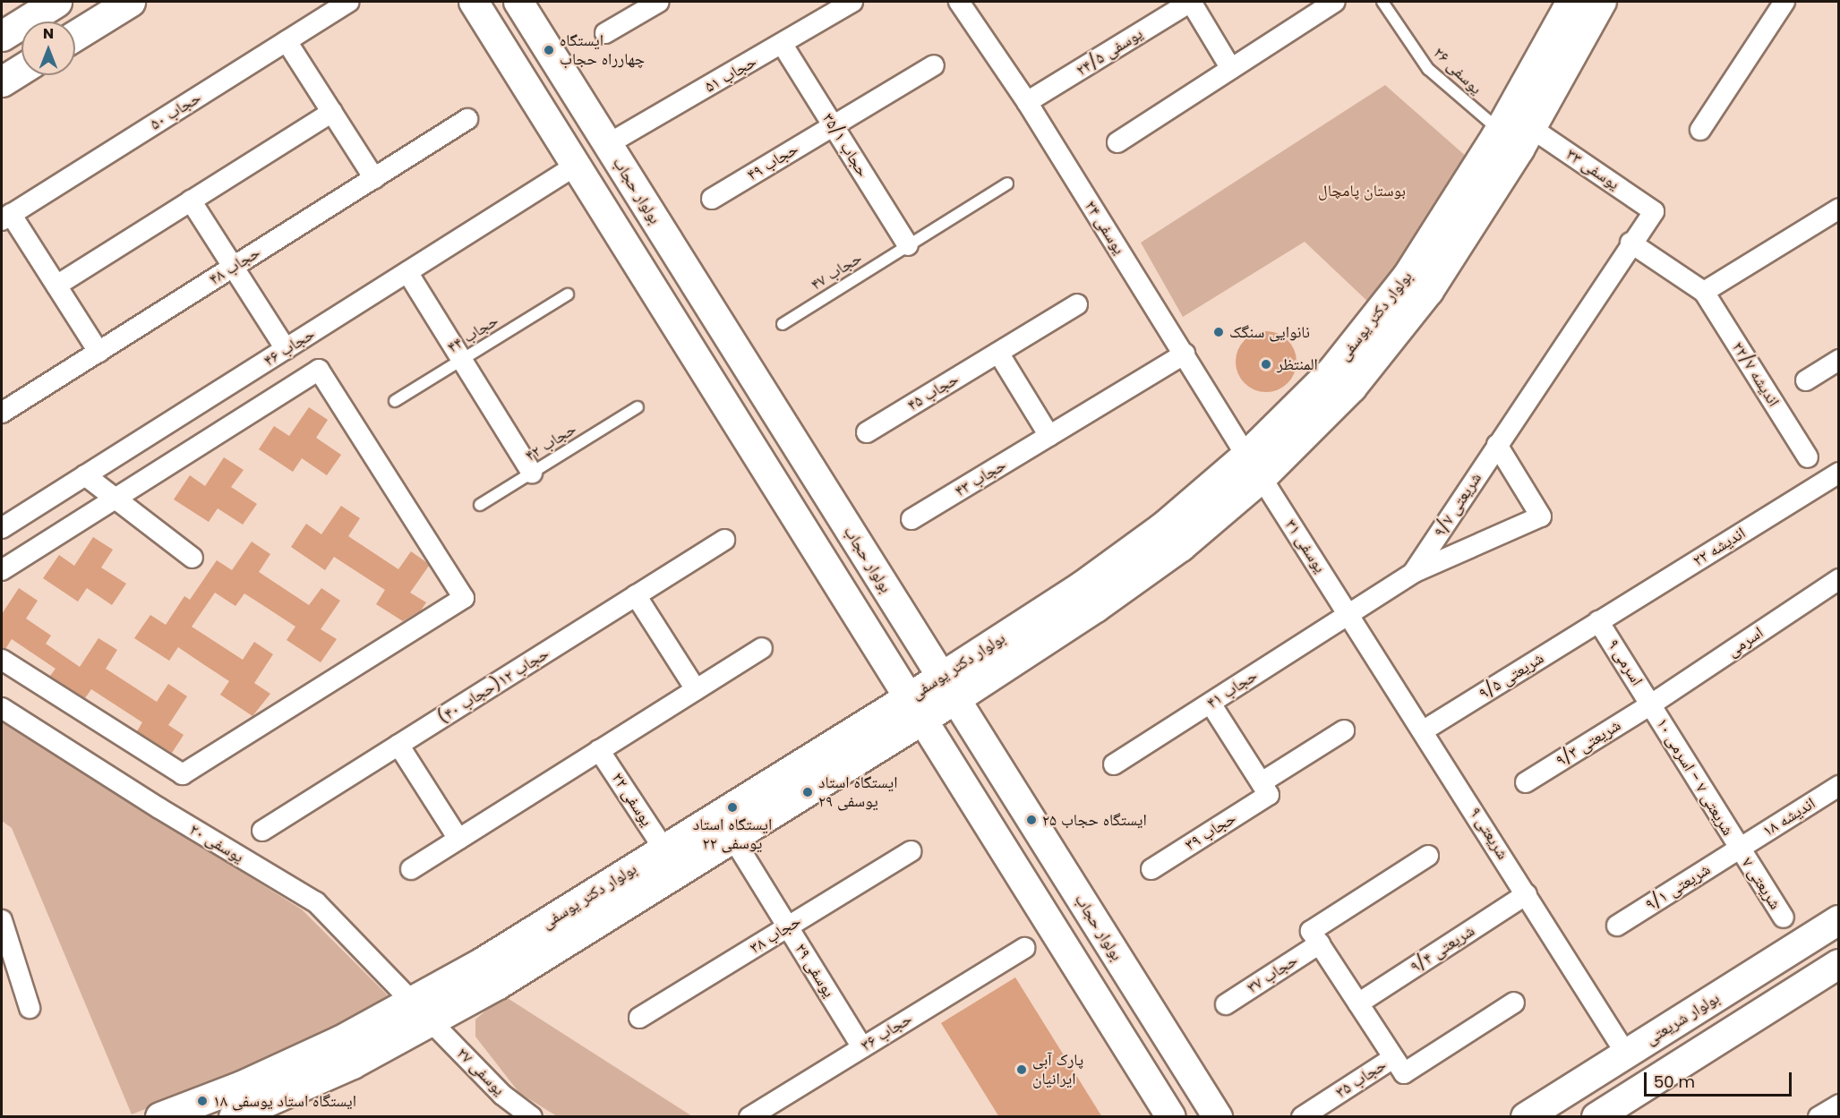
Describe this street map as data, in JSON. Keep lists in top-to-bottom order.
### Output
{
  "streets": {
    "main road": ["بولوار حجاب", "بولوار دکتر یوسفی", "بولوار شریعتی"],
    "street": [
      "یوسفی ۲۴/۵",
      "حجاب ۵۱",
      "حجاب ۵۰",
      "حجاب ۳۵/۱",
      "حجاب ۴۹",
      "یوسفی ۳۳",
      "یوسفی ۲۴",
      "حجاب ۴۸",
      "حجاب ۴۶",
      "اندیشه ۲۲/۷",
      "حجاب ۴۵",
      "حجاب ۴۳",
      "شریعتی ۹/۷",
      "یوسفی ۳۱",
      "اندیشه ۲۲",
      "اسرمی",
      "اسرمی ۹",
      "شریعتی ۹/۵",
      "حجاب ۱۲(حجاب ۴۰)",
      "حجاب ۴۱",
      "شریعتی ۹/۳",
      "شریعتی ۷ - اسرمی ۱۰",
      "یوسفی ۲۲",
      "اندیشه ۱۸",
      "حجاب ۳۹",
      "شریعتی ۹",
      "یوسفی ۲۰",
      "شریعتی ۷",
      "شریعتی ۹/۱",
      "حجاب ۳۸",
      "شریعتی ۹/۴",
      "یوسفی ۲۹",
      "حجاب ۳۷",
      "حجاب ۳۶",
      "یوسفی ۲۷",
      "حجاب ۳۵"
    ],
    "lane": [
      "یوسفی ۲۶",
      "حجاب ۴۷",
      "حجاب ۴۴",
      "حجاب ۴۲"
    ]
  },
  "crossings": [
    ["یوسفی ۲۴/۵", "یوسفی ۲۴"],
    ["یوسفی ۲۶", "بولوار دکتر یوسفی"],
    ["حجاب ۵۱", "حجاب ۳۵/۱"],
    ["حجاب ۵۱", "بولوار حجاب"],
    ["حجاب ۳۵/۱", "حجاب ۴۹"],
    ["حجاب ۳۵/۱", "حجاب ۴۷"],
    ["یوسفی ۳۳", "بولوار دکتر یوسفی"],
    ["یوسفی ۳۳", "شریعتی ۹/۷"],
    ["بولوار حجاب", "بولوار دکتر یوسفی"],
    ["یوسفی ۲۴", "بولوار دکتر یوسفی"],
    ["یوسفی ۲۴", "حجاب ۴۳"],
    ["یوسفی ۲۴", "یوسفی ۳۱"],
    ["بولوار دکتر یوسفی", "یوسفی ۳۱"],
    ["بولوار دکتر یوسفی", "یوسفی ۲۲"],
    ["بولوار دکتر یوسفی", "یوسفی ۲۰"],
    ["بولوار دکتر یوسفی", "یوسفی ۲۹"],
    ["بولوار دکتر یوسفی", "یوسفی ۲۷"],
    ["شریعتی ۹/۷", "یوسفی ۳۱"],
    ["شریعتی ۹/۷", "حجاب ۴۱"],
    ["شریعتی ۹/۷", "شریعتی ۹"],
    ["یوسفی ۳۱", "حجاب ۴۱"],
    ["یوسفی ۳۱", "شریعتی ۹"],
    ["اندیشه ۲۲", "اسرمی ۹"],
    ["اندیشه ۲۲", "شریعتی ۹/۵"],
    ["اسرمی", "اسرمی ۹"],
    ["اسرمی", "شریعتی ۹/۳"],
    ["اسرمی", "شریعتی ۷ - اسرمی ۱۰"],
    ["اسرمی ۹", "شریعتی ۹/۵"],
    ["اسرمی ۹", "شریعتی ۹/۳"],
    ["اسرمی ۹", "شریعتی ۷ - اسرمی ۱۰"],
    ["شریعتی ۹/۵", "شریعتی ۹"],
    ["حجاب ۴۱", "شریعتی ۹"],
    ["شریعتی ۹/۳", "شریعتی ۷ - اسرمی ۱۰"],
    ["شریعتی ۷ - اسرمی ۱۰", "اندیشه ۱۸"],
    ["شریعتی ۷ - اسرمی ۱۰", "شریعتی ۷"],
    ["شریعتی ۷ - اسرمی ۱۰", "شریعتی ۹/۱"],
    ["اندیشه ۱۸", "شریعتی ۷"],
    ["اندیشه ۱۸", "شریعتی ۹/۱"],
    ["شریعتی ۹", "شریعتی ۹/۴"],
    ["شریعتی ۹", "بولوار شریعتی"],
    ["یوسفی ۲۰", "یوسفی ۲۷"],
    ["شریعتی ۷", "شریعتی ۹/۱"],
    ["حجاب ۳۸", "یوسفی ۲۹"],
    ["یوسفی ۲۹", "حجاب ۳۶"]
  ],
  "parks": ["بوستان پامچال"],
  "places": [
    "ایستگاه چهارراه حجاب",
    "نانوایی سنگک",
    "المنتظر",
    "ایستگاه استاد یوسفی ۲۹",
    "ایستگاه استاد یوسفی ۲۲",
    "ایستگاه حجاب ۲۵",
    "پارک آبی ایرانیان",
    "ایستگاه استاد یوسفی ۱۸"
  ],
  "scale_bar": "50 m",
  "north": "top"
}
